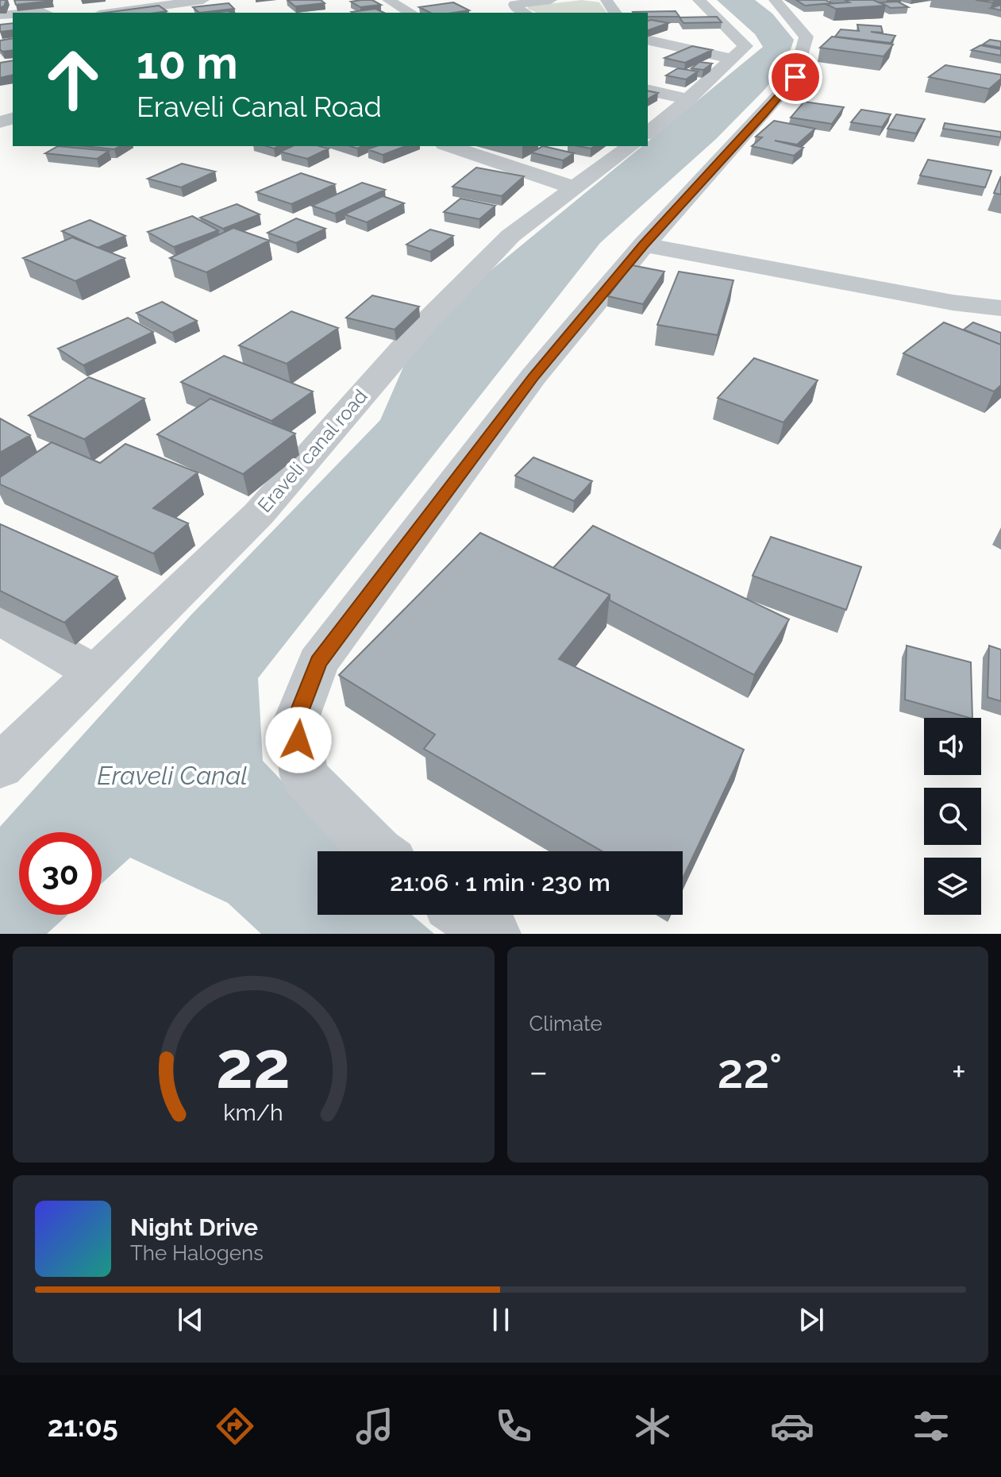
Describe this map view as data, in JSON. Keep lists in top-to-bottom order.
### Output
{
  "streets": {
    "street": ["Eraveli canal road"]
  },
  "water": ["Eraveli Canal"],
  "page": {
    "turn": ["10 m", "Eraveli Canal Road"],
    "limit": "30",
    "trip": "21:06 · 1 min · 230 m",
    "tile": "Climate",
    "heat": ["−", "22°", "+"],
    "song": ["Night Drive", "The Halogens"],
    "tabs": "21:05",
    "gauge": ["22", "km/h"]
  }
}
